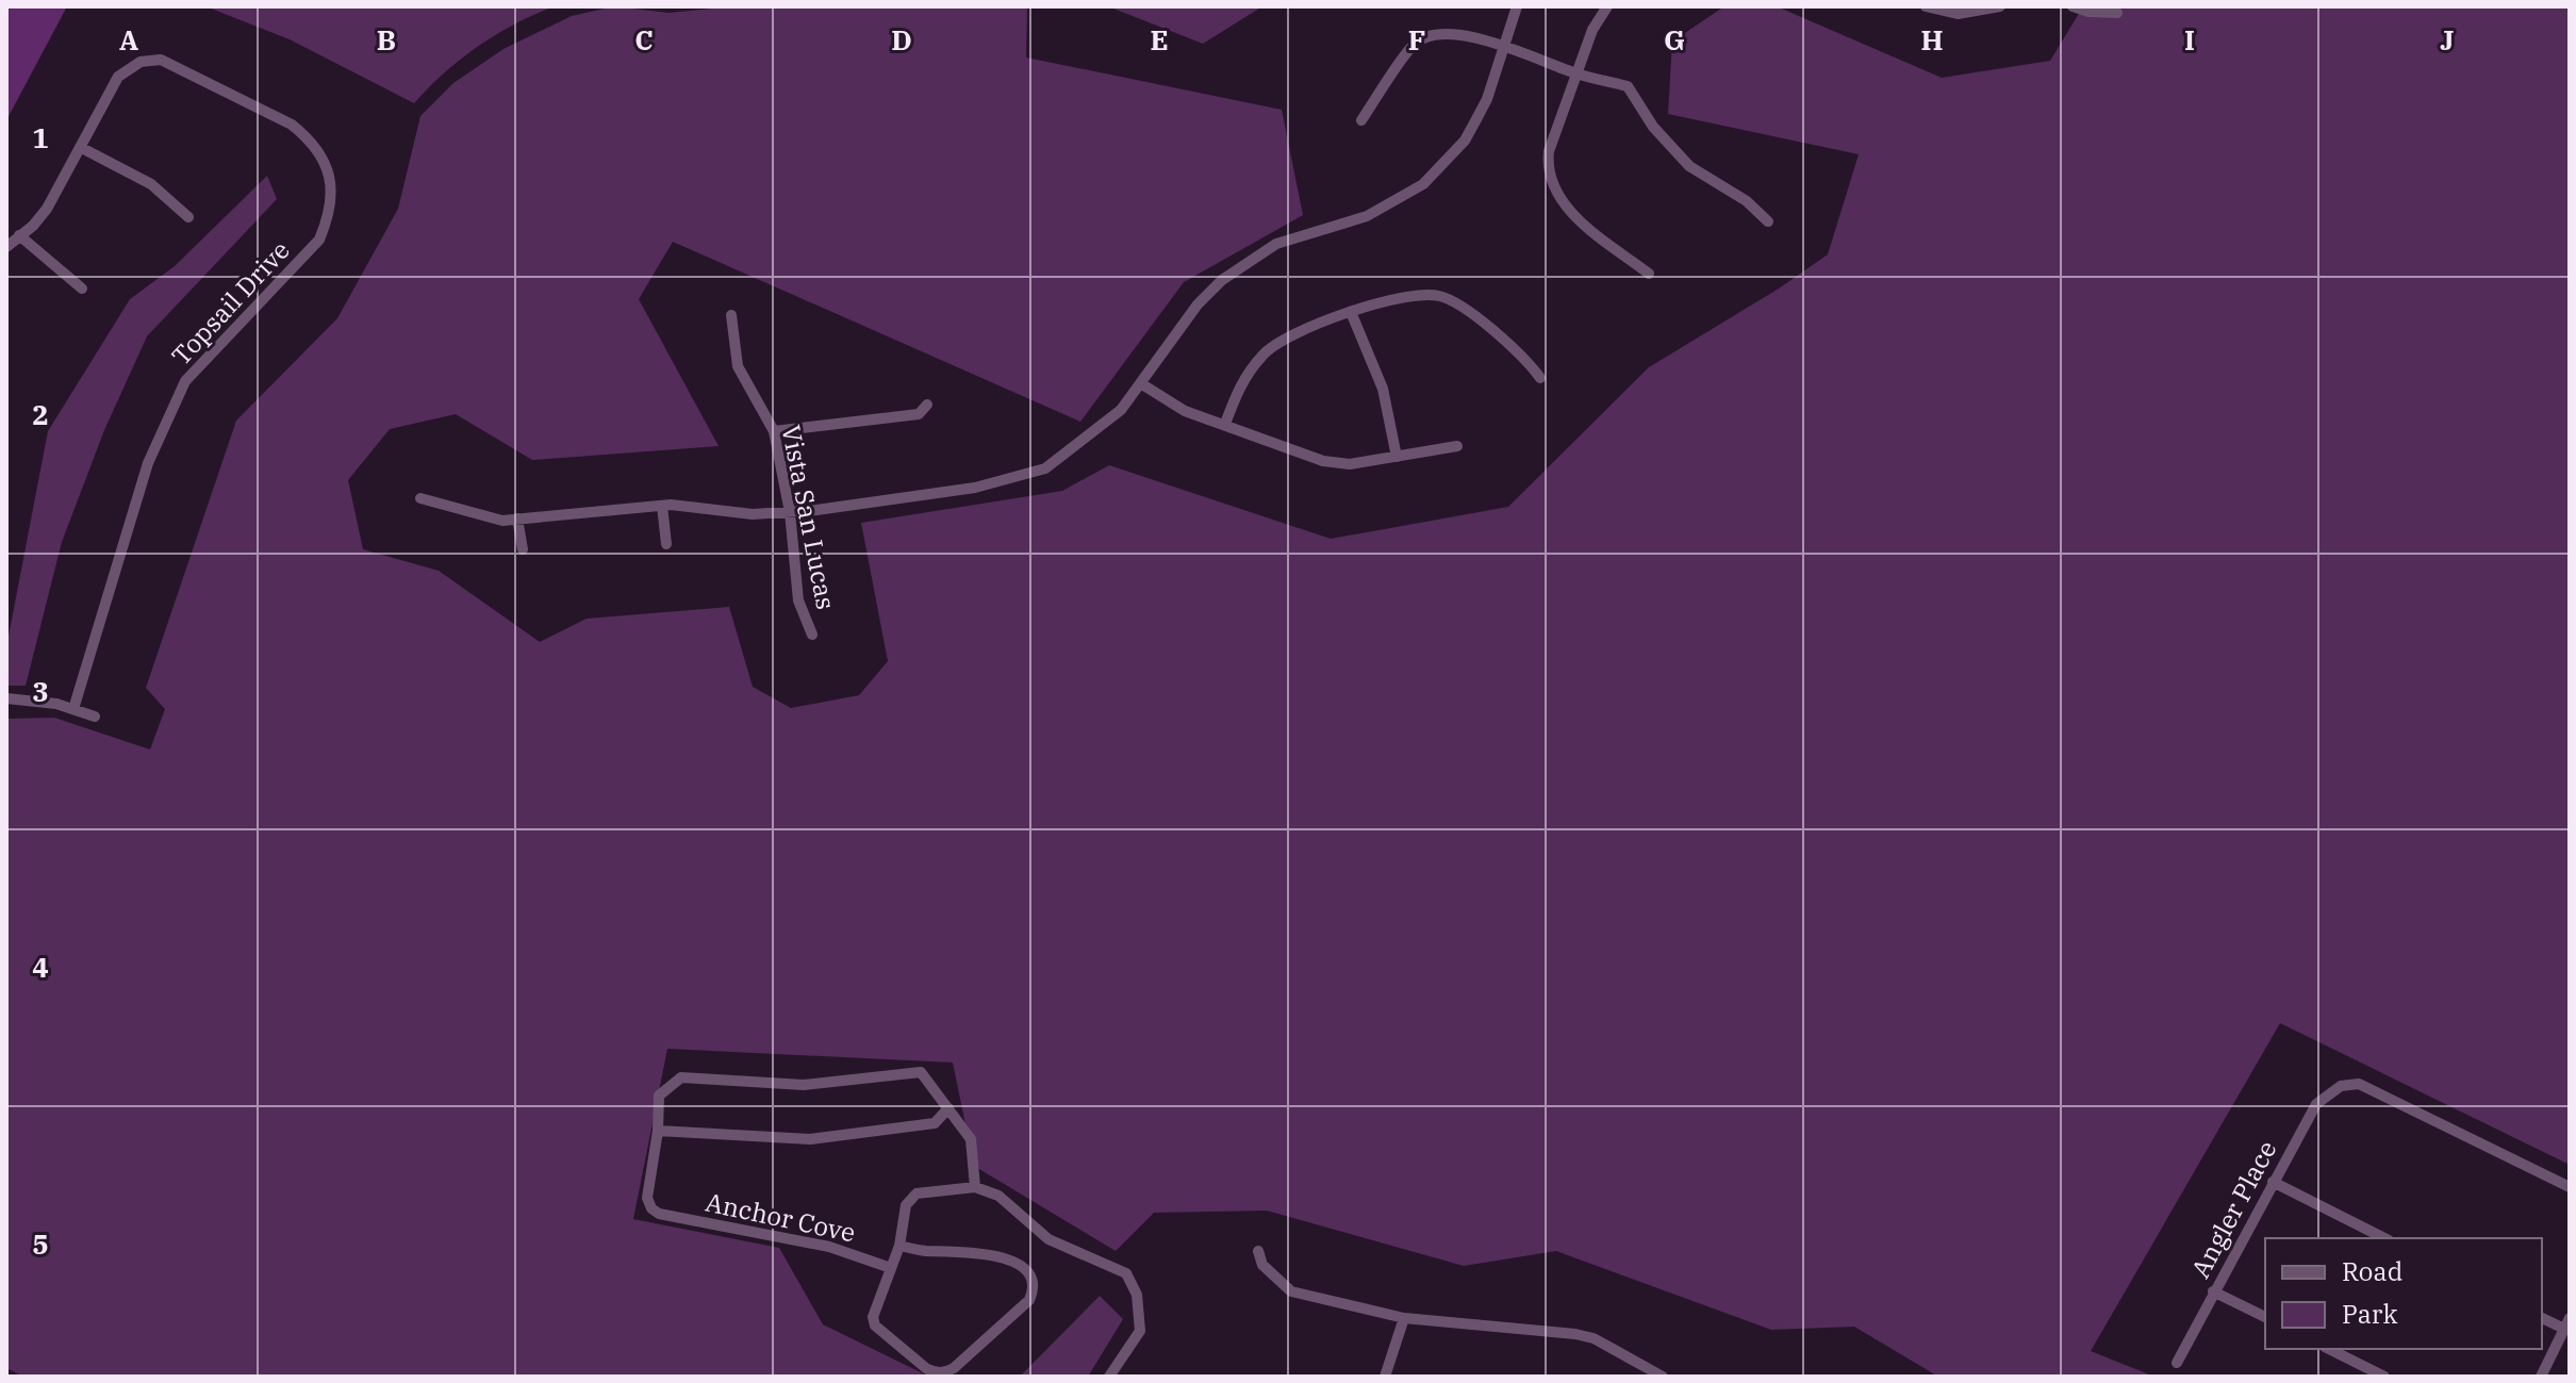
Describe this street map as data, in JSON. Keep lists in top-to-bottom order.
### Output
{
  "streets": {
    "street": [
      "Topsail Drive",
      "Vista San Lucas",
      "Angler Place",
      "Anchor Cove"
    ]
  },
  "legend": ["Road", "Park"],
  "grid": {
    "columns": [
      "A",
      "B",
      "C",
      "D",
      "E",
      "F",
      "G",
      "H",
      "I",
      "J"
    ],
    "rows": [
      "1",
      "2",
      "3",
      "4",
      "5"
    ]
  }
}
